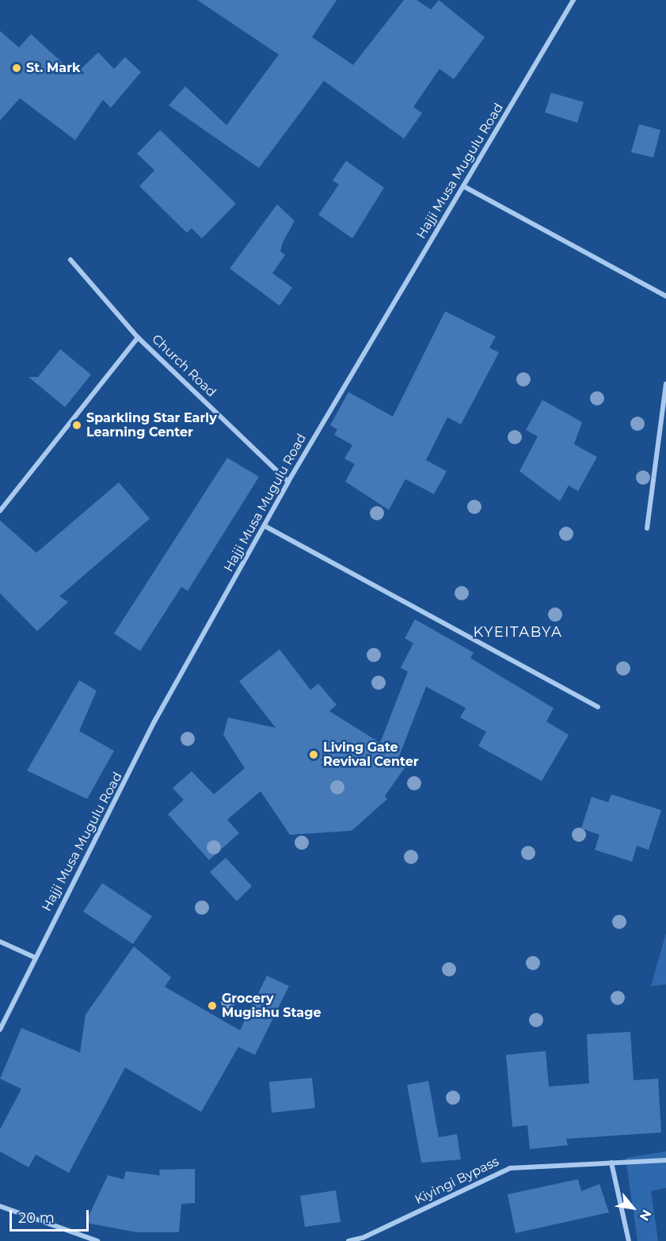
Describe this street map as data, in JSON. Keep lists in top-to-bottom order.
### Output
{
  "streets": {
    "street": ["Hajji Musa Mugulu Road", "Church Road", "Kiyingi Bypass"]
  },
  "crossings": [
    ["Hajji Musa Mugulu Road", "Church Road"]
  ],
  "districts": ["KYEITABYA"],
  "places": [
    "St. Mark",
    "Sparkling Star Early Learning Center",
    "Living Gate Revival Center",
    "Grocery Mugishu Stage"
  ],
  "scale_bar": "20 m",
  "north": "bottom right"
}
